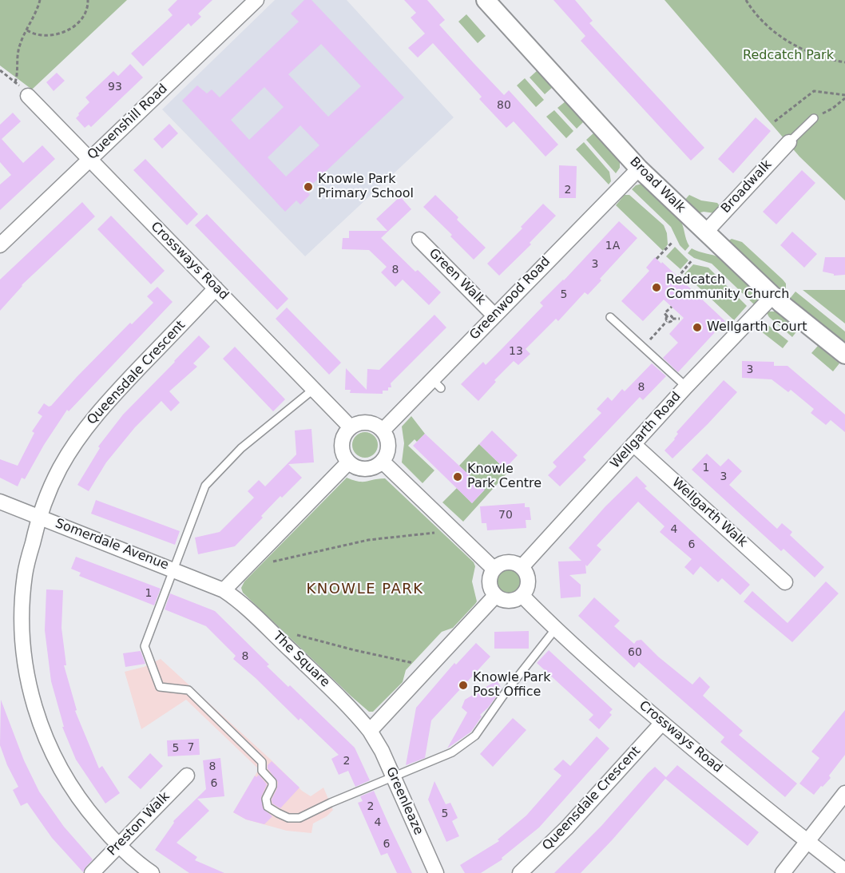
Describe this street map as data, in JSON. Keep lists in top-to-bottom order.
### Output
{
  "streets": {
    "street": [
      "Queenshill Road",
      "Broad Walk",
      "Broadwalk",
      "Crossways Road",
      "Green Walk",
      "Greenwood Road",
      "Queensdale Crescent",
      "Wellgarth Road",
      "Wellgarth Walk",
      "Somerdale Avenue",
      "The Square",
      "Greenleaze",
      "Preston Walk"
    ]
  },
  "crossings": [
    ["Queenshill Road", "Crossways Road"],
    ["Broad Walk", "Broadwalk"],
    ["Broad Walk", "Greenwood Road"],
    ["Broad Walk", "Wellgarth Road"],
    ["Crossways Road", "Greenwood Road"],
    ["Crossways Road", "Queensdale Crescent"],
    ["Crossways Road", "Wellgarth Road"],
    ["Green Walk", "Greenwood Road"],
    ["Queensdale Crescent", "Somerdale Avenue"],
    ["Queensdale Crescent", "Preston Walk"],
    ["Wellgarth Road", "Wellgarth Walk"],
    ["Somerdale Avenue", "The Square"],
    ["The Square", "Greenleaze"]
  ],
  "districts": ["KNOWLE PARK"],
  "parks": ["Redcatch Park"],
  "places": [
    "Knowle Park Primary School",
    "Redcatch Community Church",
    "Wellgarth Court",
    "Knowle Park Centre",
    "Knowle Park Post Office"
  ],
  "house_numbers": [
    "93",
    "80",
    "2",
    "1A",
    "3",
    "8",
    "5",
    "13",
    "3",
    "8",
    "1",
    "3",
    "70",
    "4",
    "6",
    "1",
    "60",
    "8",
    "7",
    "5",
    "2",
    "8",
    "6",
    "2",
    "5",
    "4",
    "6"
  ]
}
